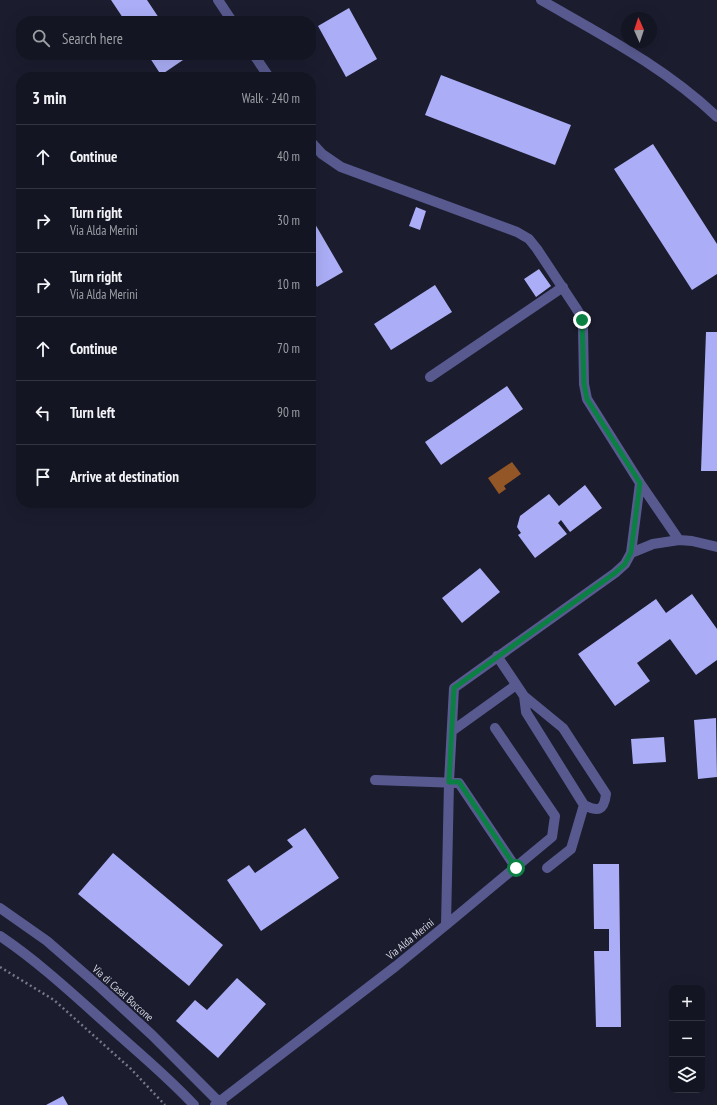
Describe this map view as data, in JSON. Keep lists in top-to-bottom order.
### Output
{
  "streets": {
    "street": ["Via Alda Merini", "Via di Casal Boccone"]
  },
  "crossings": [
    ["Via Alda Merini", "Via di Casal Boccone"]
  ],
  "north": "top",
  "page": {
    "search": "Search here",
    "heading": ["3 min", "Walk · 240 m"],
    "list": [
      ["Continue", "40 m"],
      ["Turn right", "Via Alda Merini", "30 m"],
      ["Turn right", "Via Alda Merini", "10 m"],
      ["Continue", "70 m"],
      ["Turn left", "90 m"],
      "Arrive at destination"
    ],
    "map_buttons": ["+", "−"]
  }
}
